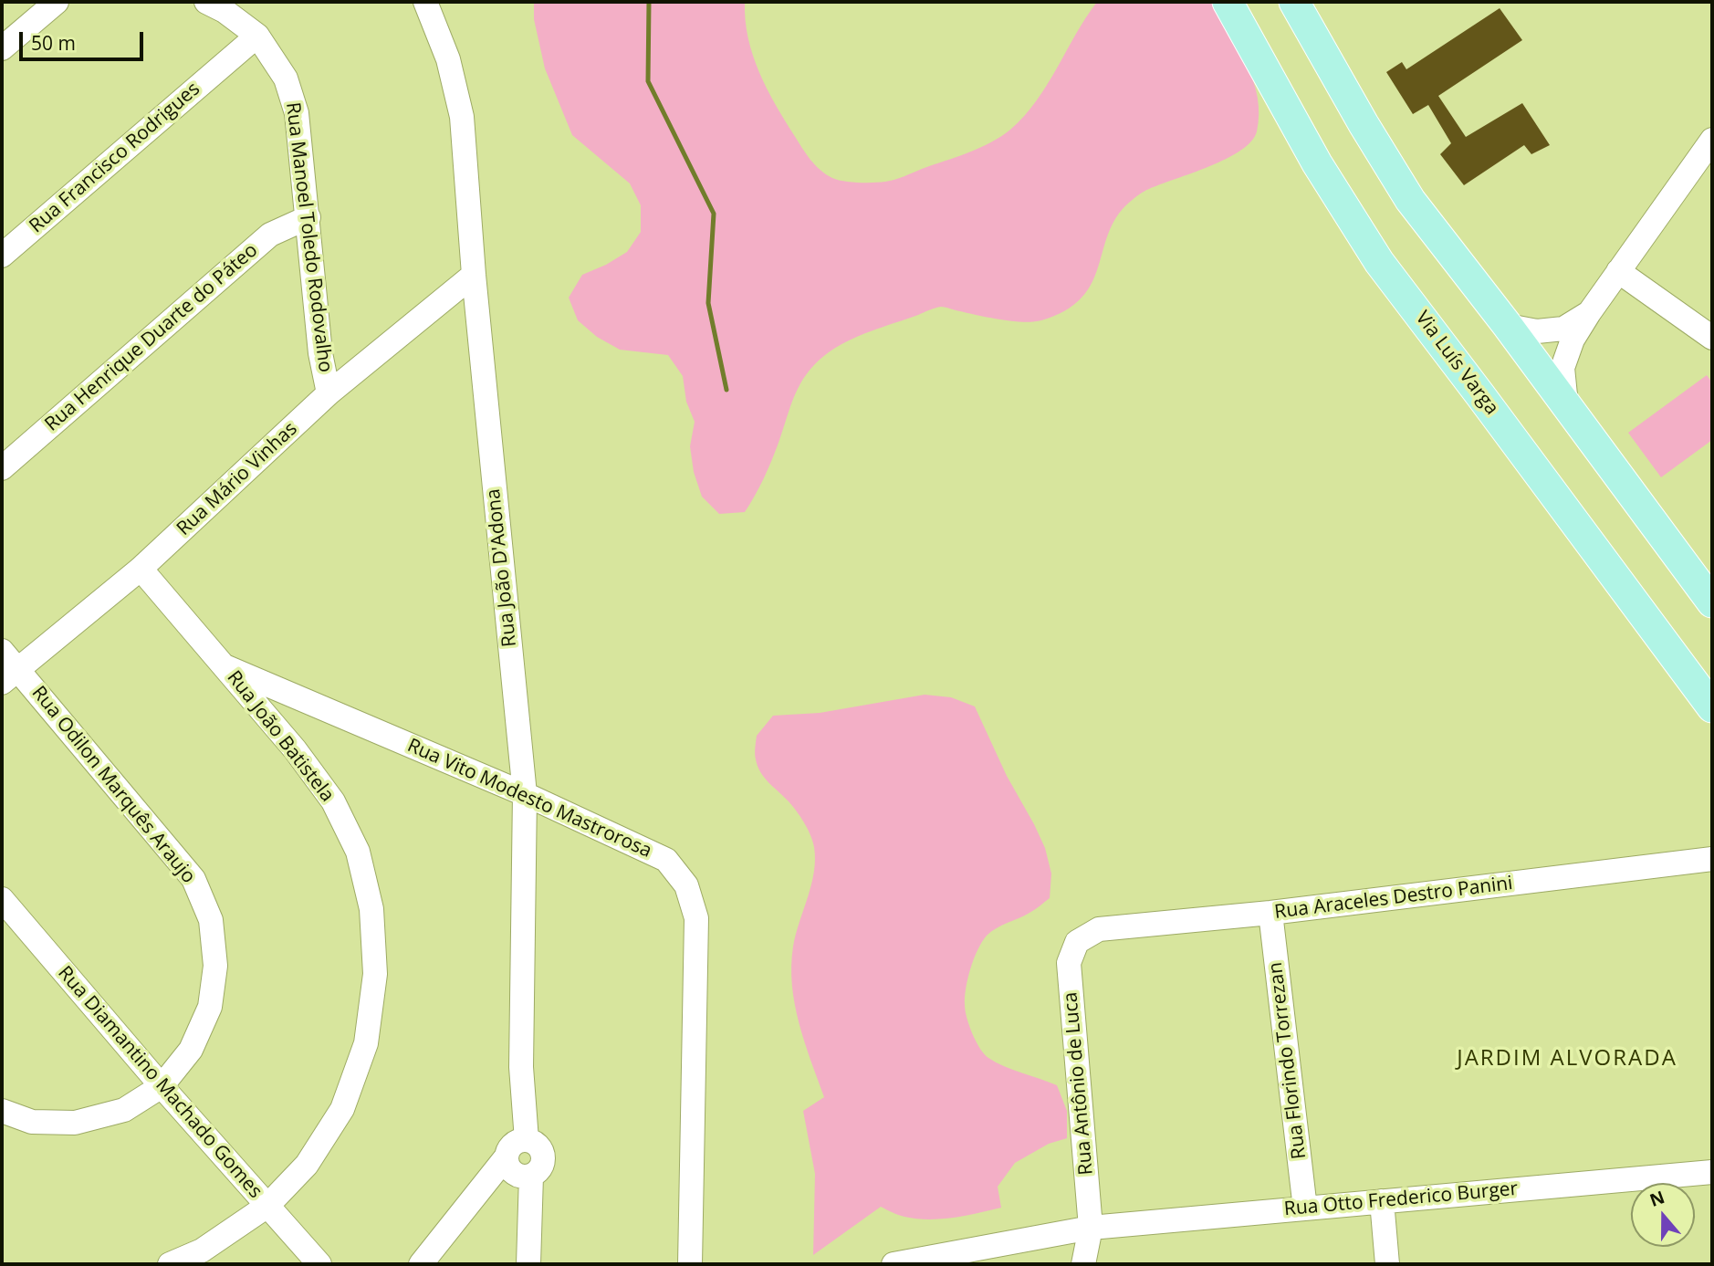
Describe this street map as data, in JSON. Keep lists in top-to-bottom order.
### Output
{
  "streets": {
    "main road": ["Via Luís Varga"],
    "street": [
      "Rua Francisco Rodrigues",
      "Rua Manoel Toledo Rodovalho",
      "Rua Henrique Duarte do Páteo",
      "Rua Mário Vinhas",
      "Rua João D'Adona",
      "Rua João Batistela",
      "Rua Odilon Marquês Araujo",
      "Rua Vito Modesto Mastrorosa",
      "Rua Araceles Destro Panini",
      "Rua Florindo Torrezan",
      "Rua Diamantino Machado Gomes",
      "Rua Antônio de Luca",
      "Rua Otto Frederico Burger"
    ]
  },
  "crossings": [
    ["Rua Francisco Rodrigues", "Rua Manoel Toledo Rodovalho"],
    ["Rua Manoel Toledo Rodovalho", "Rua Henrique Duarte do Páteo"],
    ["Rua Manoel Toledo Rodovalho", "Rua Mário Vinhas"],
    ["Rua Mário Vinhas", "Rua João D'Adona"],
    ["Rua Mário Vinhas", "Rua João Batistela"],
    ["Rua Mário Vinhas", "Rua Odilon Marquês Araujo"],
    ["Rua João D'Adona", "Rua Vito Modesto Mastrorosa"],
    ["Rua João Batistela", "Rua Vito Modesto Mastrorosa"],
    ["Rua João Batistela", "Rua Diamantino Machado Gomes"],
    ["Rua Odilon Marquês Araujo", "Rua Diamantino Machado Gomes"],
    ["Rua Araceles Destro Panini", "Rua Florindo Torrezan"],
    ["Rua Araceles Destro Panini", "Rua Antônio de Luca"],
    ["Rua Florindo Torrezan", "Rua Otto Frederico Burger"],
    ["Rua Antônio de Luca", "Rua Otto Frederico Burger"]
  ],
  "districts": ["JARDIM ALVORADA"],
  "scale_bar": "50 m",
  "north": "top"
}
